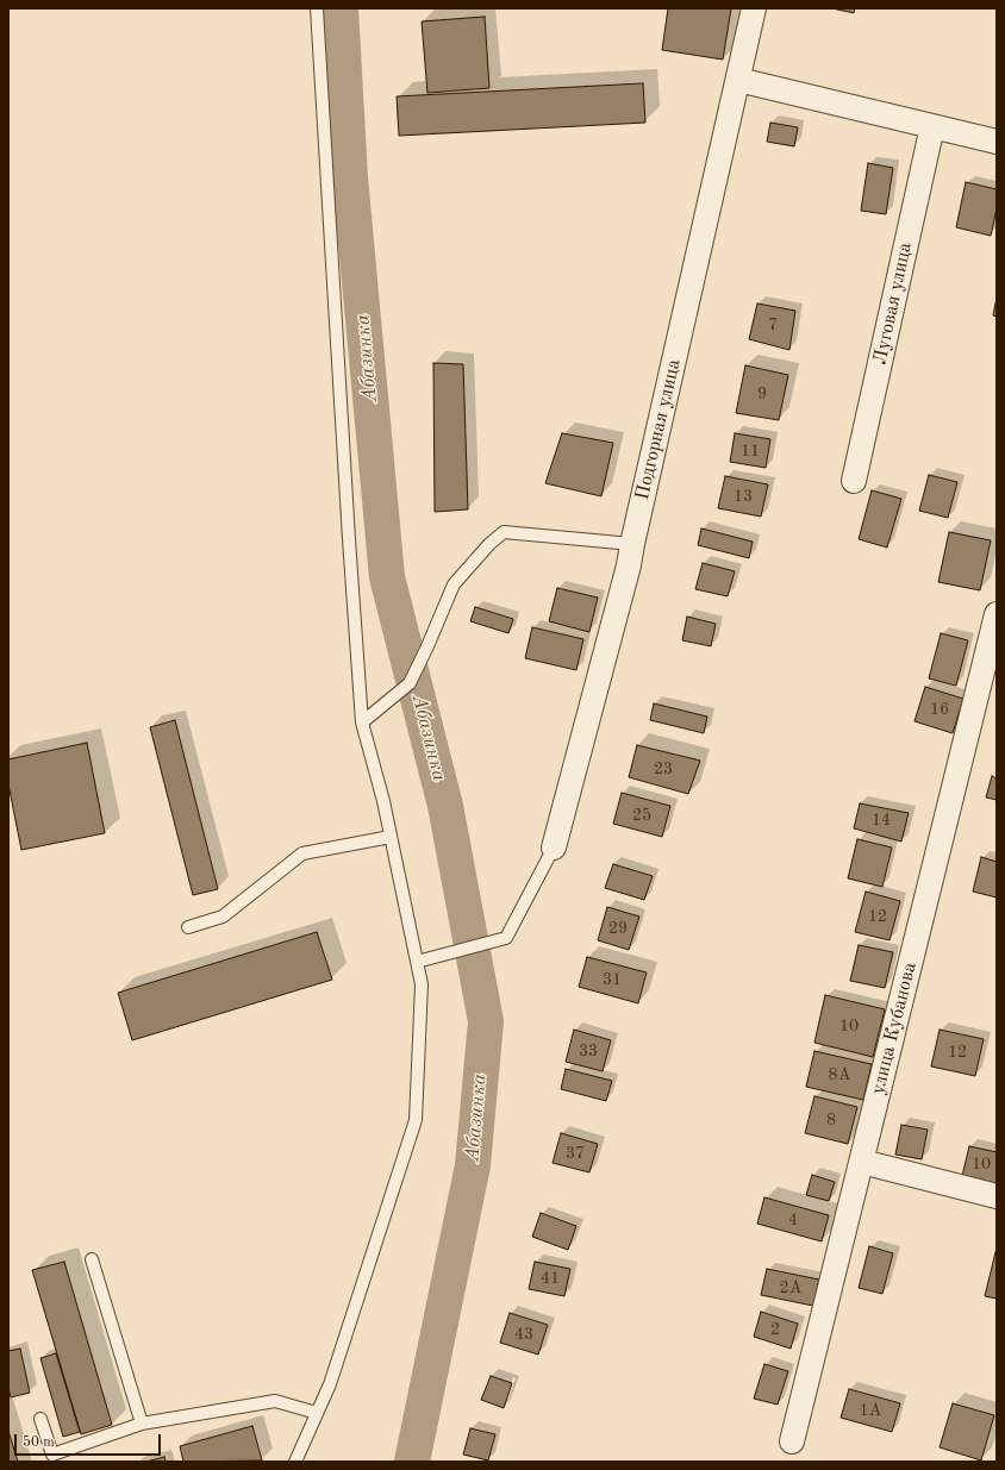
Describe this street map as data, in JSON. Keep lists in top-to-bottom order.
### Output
{
  "streets": {
    "street": ["Луговая улица", "Подгорная улица", "улица Кубанова"]
  },
  "water": ["Абазинка"],
  "house_numbers": [
    "7",
    "9",
    "11",
    "13",
    "16",
    "23",
    "25",
    "14",
    "12",
    "29",
    "31",
    "10",
    "33",
    "12",
    "8А",
    "8",
    "37",
    "10",
    "4",
    "41",
    "2А",
    "2",
    "43",
    "1А"
  ],
  "scale_bar": "50 m"
}
